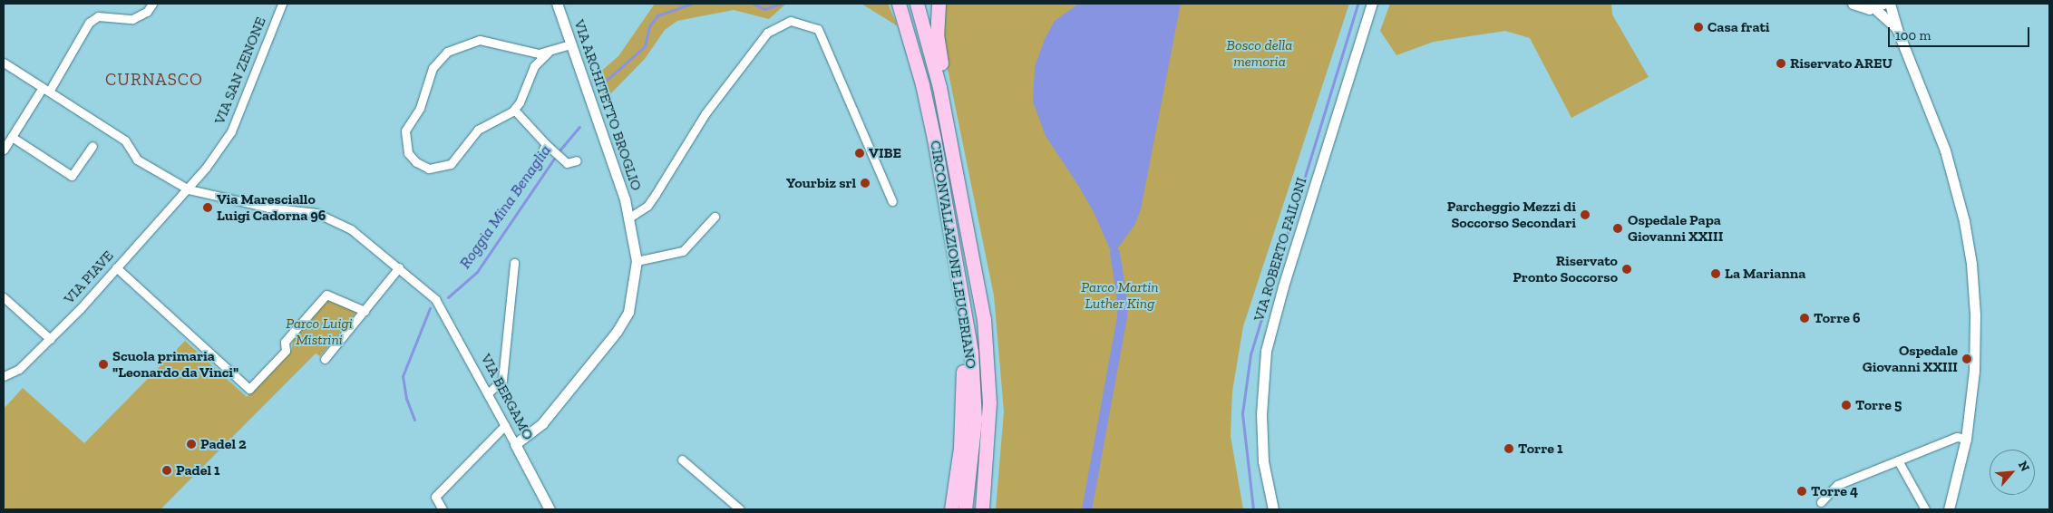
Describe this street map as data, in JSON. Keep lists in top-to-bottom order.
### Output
{
  "streets": {
    "highway": ["CIRCONVALLAZIONE LEUCERIANO"],
    "street": [
      "VIA SAN ZENONE",
      "VIA ARCHITETTO BROGLIO",
      "VIA ROBERTO FAILONI",
      "VIA PIAVE",
      "VIA BERGAMO"
    ]
  },
  "crossings": [
    ["VIA SAN ZENONE", "VIA PIAVE"],
    ["VIA SAN ZENONE", "VIA BERGAMO"],
    ["VIA ARCHITETTO BROGLIO", "VIA BERGAMO"],
    ["VIA PIAVE", "VIA BERGAMO"]
  ],
  "districts": ["CURNASCO"],
  "water": ["Roggia Mina Benaglia"],
  "parks": ["Bosco della memoria", "Parco Martin Luther King", "Parco Luigi Mistrini"],
  "places": [
    "Casa frati",
    "Riservato AREU",
    "VIBE",
    "Yourbiz srl",
    "Via Maresciallo Luigi Cadorna 96",
    "Parcheggio Mezzi di Soccorso Secondari",
    "Ospedale Papa Giovanni XXIII",
    "Riservato Pronto Soccorso",
    "La Marianna",
    "Torre 6",
    "Ospedale Giovanni XXIII",
    "Scuola primaria \"Leonardo da Vinci\"",
    "Torre 5",
    "Padel 2",
    "Torre 1",
    "Padel 1",
    "Torre 4"
  ],
  "scale_bar": "100 m",
  "north": "top right"
}
